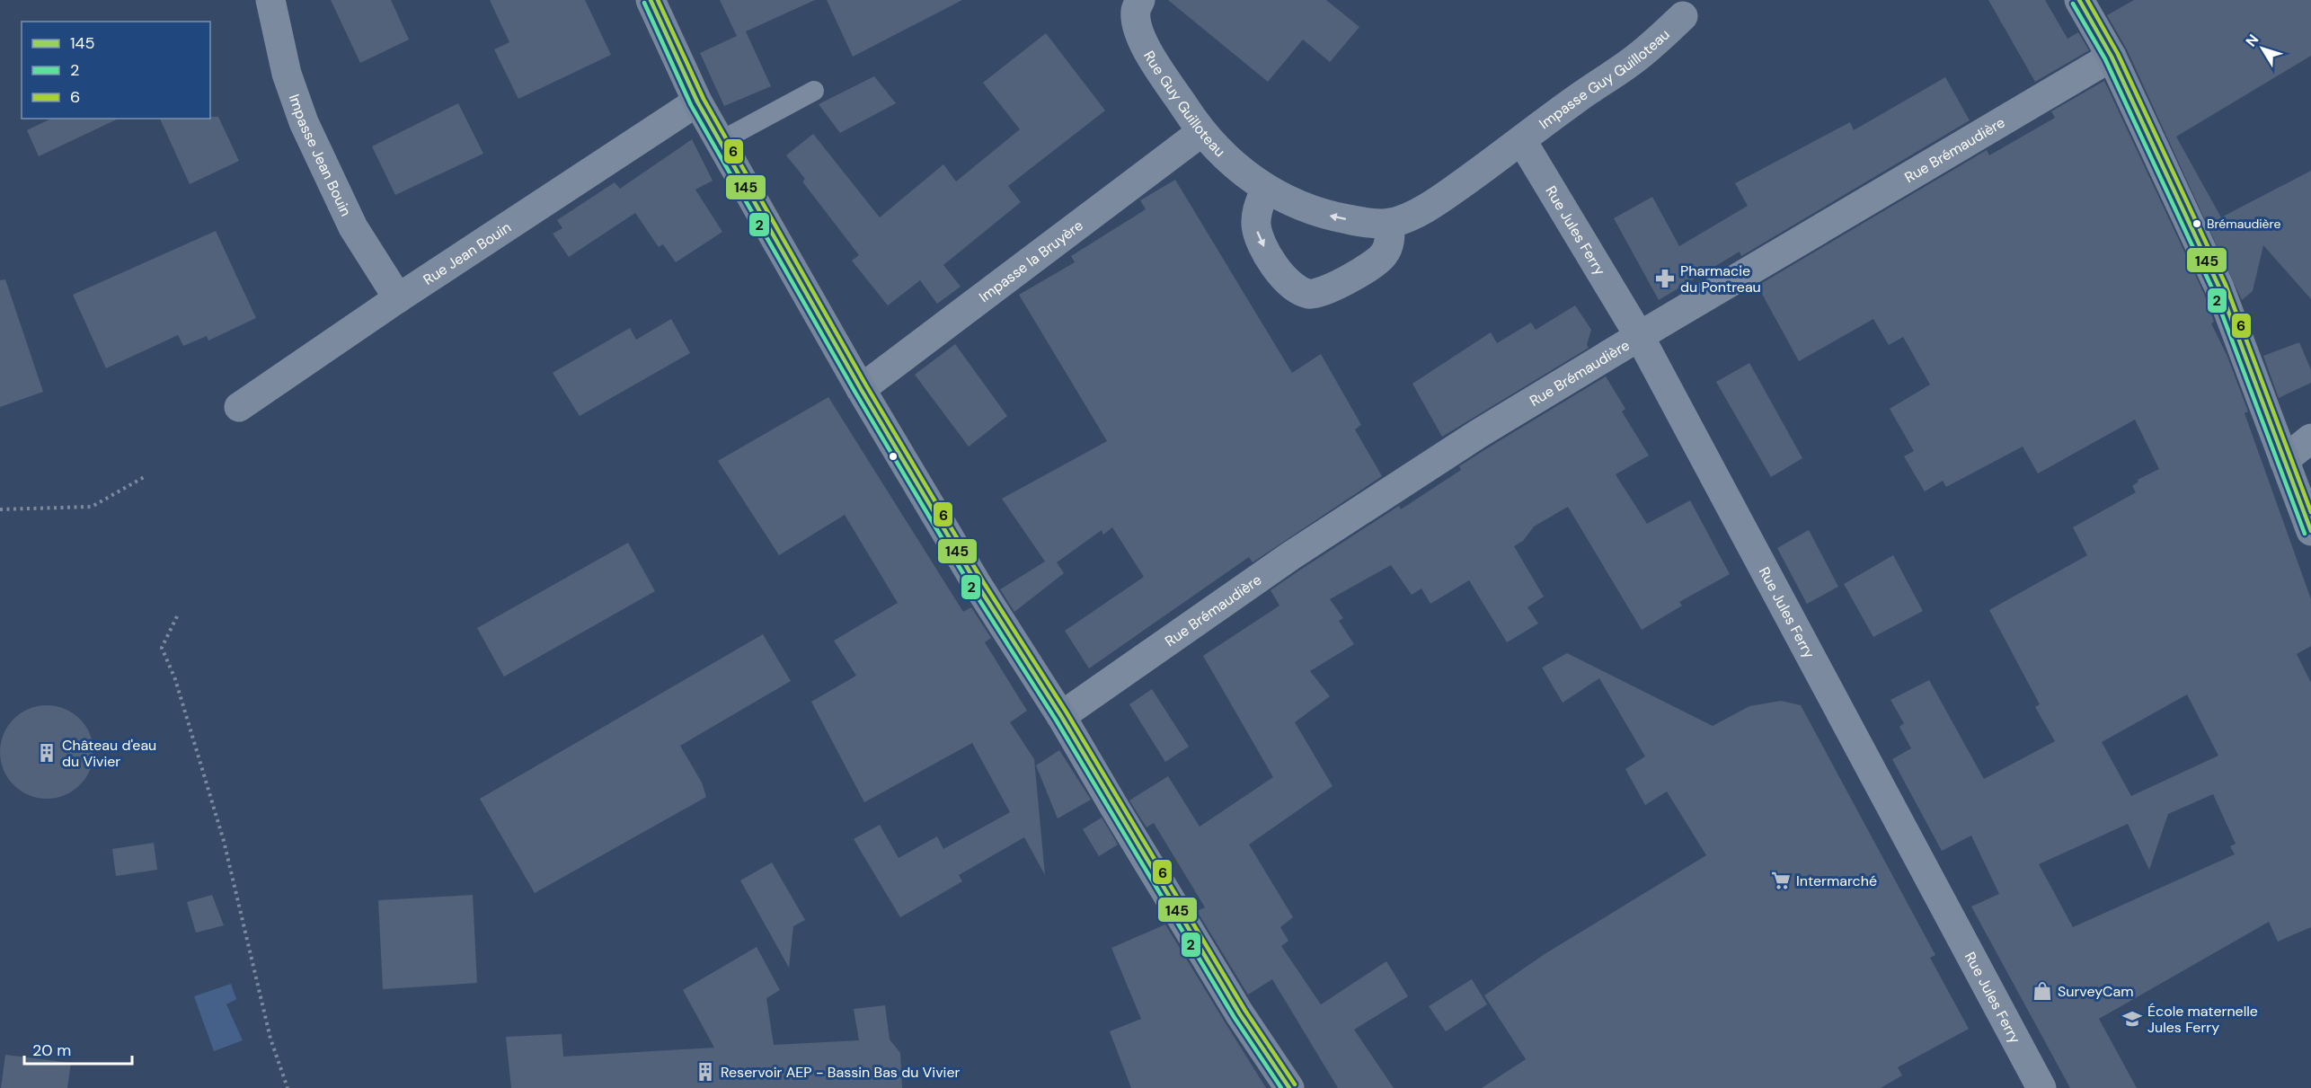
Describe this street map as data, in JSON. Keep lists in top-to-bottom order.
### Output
{
  "streets": {
    "street": [
      "Impasse Guy Guilloteau",
      "Rue Guy Guilloteau",
      "Rue Brémaudière",
      "Impasse Jean Bouin",
      "Rue Jules Ferry",
      "Rue Jean Bouin",
      "Impasse la Bruyère"
    ]
  },
  "crossings": [
    ["Impasse Guy Guilloteau", "Rue Guy Guilloteau"],
    ["Impasse Guy Guilloteau", "Rue Jules Ferry"],
    ["Rue Guy Guilloteau", "Rue Jules Ferry"],
    ["Rue Guy Guilloteau", "Impasse la Bruyère"],
    ["Rue Brémaudière", "Rue Jules Ferry"],
    ["Impasse Jean Bouin", "Rue Jean Bouin"]
  ],
  "places": {
    "other": ["Brémaudière"],
    "pharmacy": ["Pharmacie du Pontreau"],
    "building": ["Château d'eau du Vivier", "Reservoir AEP - Bassin Bas du Vivier"],
    "supermarket": ["Intermarché"],
    "shop": ["SurveyCam"],
    "school or university": ["École maternelle Jules Ferry"]
  },
  "lines": ["transit line 145", "transit line 6", "transit line 2"],
  "legend": ["145", "2", "6"],
  "scale_bar": "20 m",
  "north": "top left"
}
